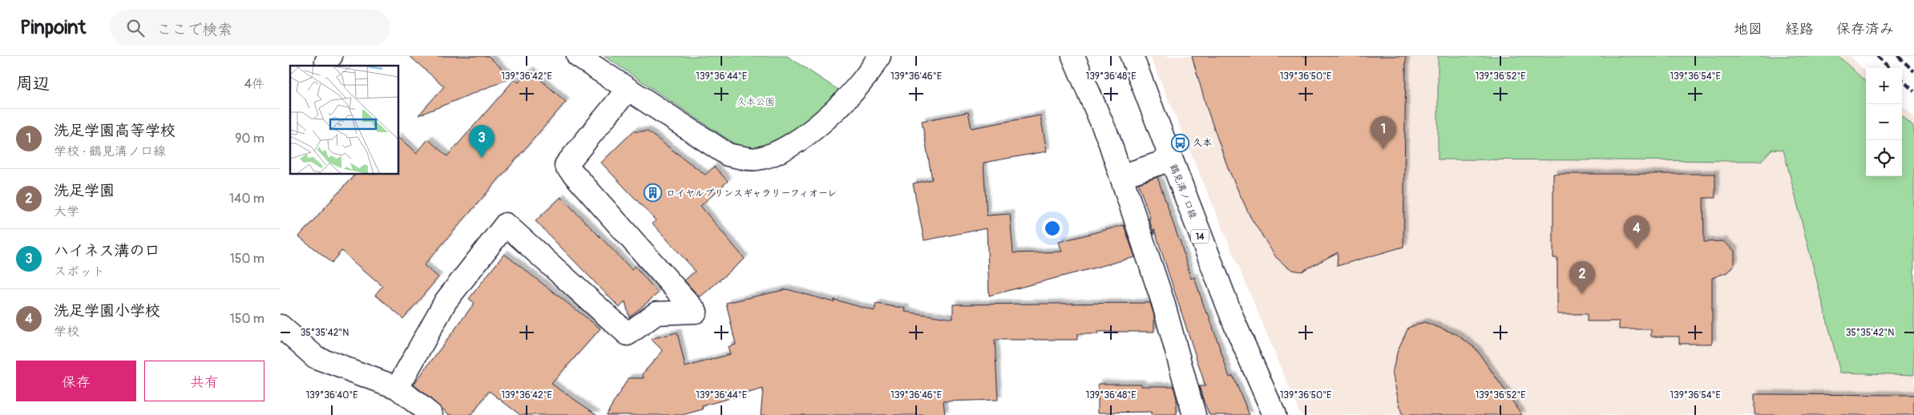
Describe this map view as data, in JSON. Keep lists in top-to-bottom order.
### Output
{
  "streets": {
    "street": ["鶴見溝ノ口線", "14"]
  },
  "parks": ["久本公園"],
  "places": {
    "bus stop": ["久本"],
    "building": ["ロイヤルプリンスギャラリーフィオーレ"]
  },
  "page": {
    "header": "Pinpoint",
    "search": "ここで検索",
    "nav": ["地図", "経路", "保存済み"],
    "heading": ["周辺", "4件"],
    "map_buttons": ["+", "−"],
    "list": [
      {
        "mark": "1",
        "name": "洗足学園高等学校",
        "note": "学校 · 鶴見溝ノ口線",
        "value": "90 m"
      },
      {
        "mark": "2",
        "name": "洗足学園",
        "note": "大学",
        "value": "140 m"
      },
      {
        "mark": "3",
        "name": "ハイネス溝の口",
        "note": "スポット",
        "value": "150 m"
      },
      {
        "mark": "4",
        "name": "洗足学園小学校",
        "note": "学校",
        "value": "150 m"
      }
    ],
    "pins": [
      "1",
      "3",
      "4",
      "2"
    ],
    "buttons": ["保存", "共有"]
  },
  "coordinates": [
    "139°36'42\"E",
    "139°36'44\"E",
    "139°36'46\"E",
    "139°36'48\"E",
    "139°36'50\"E",
    "139°36'52\"E",
    "139°36'54\"E",
    "35°35'42\"N",
    "139°36'40\"E"
  ]
}
